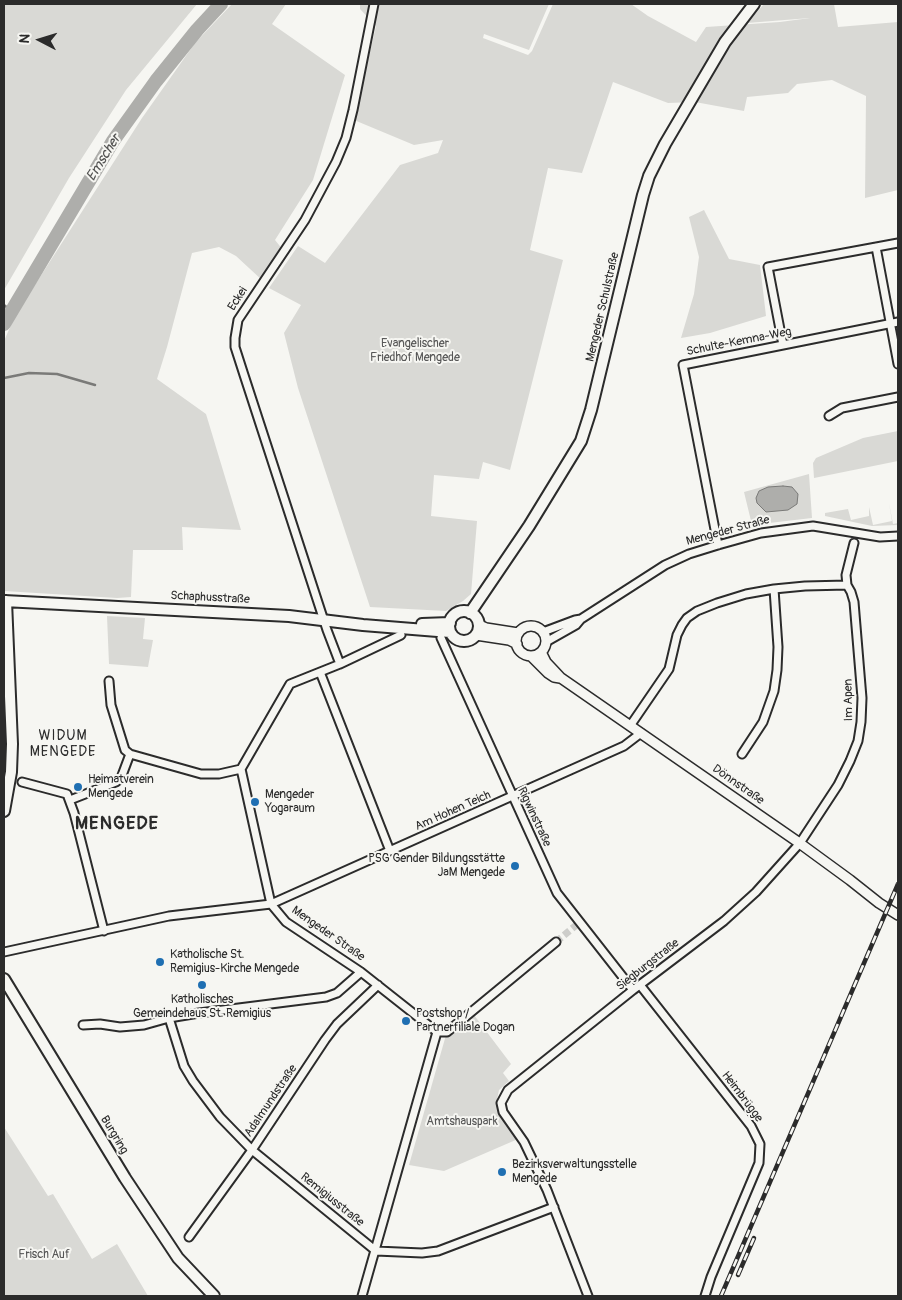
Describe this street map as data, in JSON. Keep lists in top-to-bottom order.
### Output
{
  "streets": {
    "main road": ["Mengeder Schulstraße", "Schaphusstraße", "Burgring"],
    "street": [
      "Eckei",
      "Schulte-Kemna-Weg",
      "Mengeder Straße",
      "Im Apen",
      "Dönnstraße",
      "Am Hohen Teich",
      "Rigwinstraße",
      "Siegburgstraße",
      "Heimbrügge",
      "Adalmundstraße",
      "Remigiusstraße"
    ]
  },
  "crossings": [
    ["Eckei", "Schaphusstraße"],
    ["Mengeder Schulstraße", "Schaphusstraße"],
    ["Schulte-Kemna-Weg", "Mengeder Straße"],
    ["Mengeder Straße", "Dönnstraße"],
    ["Mengeder Straße", "Am Hohen Teich"],
    ["Mengeder Straße", "Adalmundstraße"],
    ["Im Apen", "Dönnstraße"],
    ["Im Apen", "Siegburgstraße"],
    ["Dönnstraße", "Am Hohen Teich"],
    ["Dönnstraße", "Siegburgstraße"],
    ["Am Hohen Teich", "Rigwinstraße"],
    ["Rigwinstraße", "Siegburgstraße"],
    ["Rigwinstraße", "Heimbrügge"],
    ["Siegburgstraße", "Heimbrügge"],
    ["Adalmundstraße", "Remigiusstraße"]
  ],
  "districts": ["WIDUM MENGEDE", "MENGEDE"],
  "water": ["Emscher"],
  "parks": ["Evangelischer Friedhof Mengede", "Amtshauspark", "Frisch Auf"],
  "places": [
    "Heimatverein Mengede",
    "Mengeder Yogaraum",
    "PSG Gender Bildungsstätte JaM Mengede",
    "Katholische St. Remigius-Kirche Mengede",
    "Katholisches Gemeindehaus St. Remigius",
    "Postshop / Partnerfiliale Dogan",
    "Bezirksverwaltungsstelle Mengede"
  ],
  "north": "left"
}
